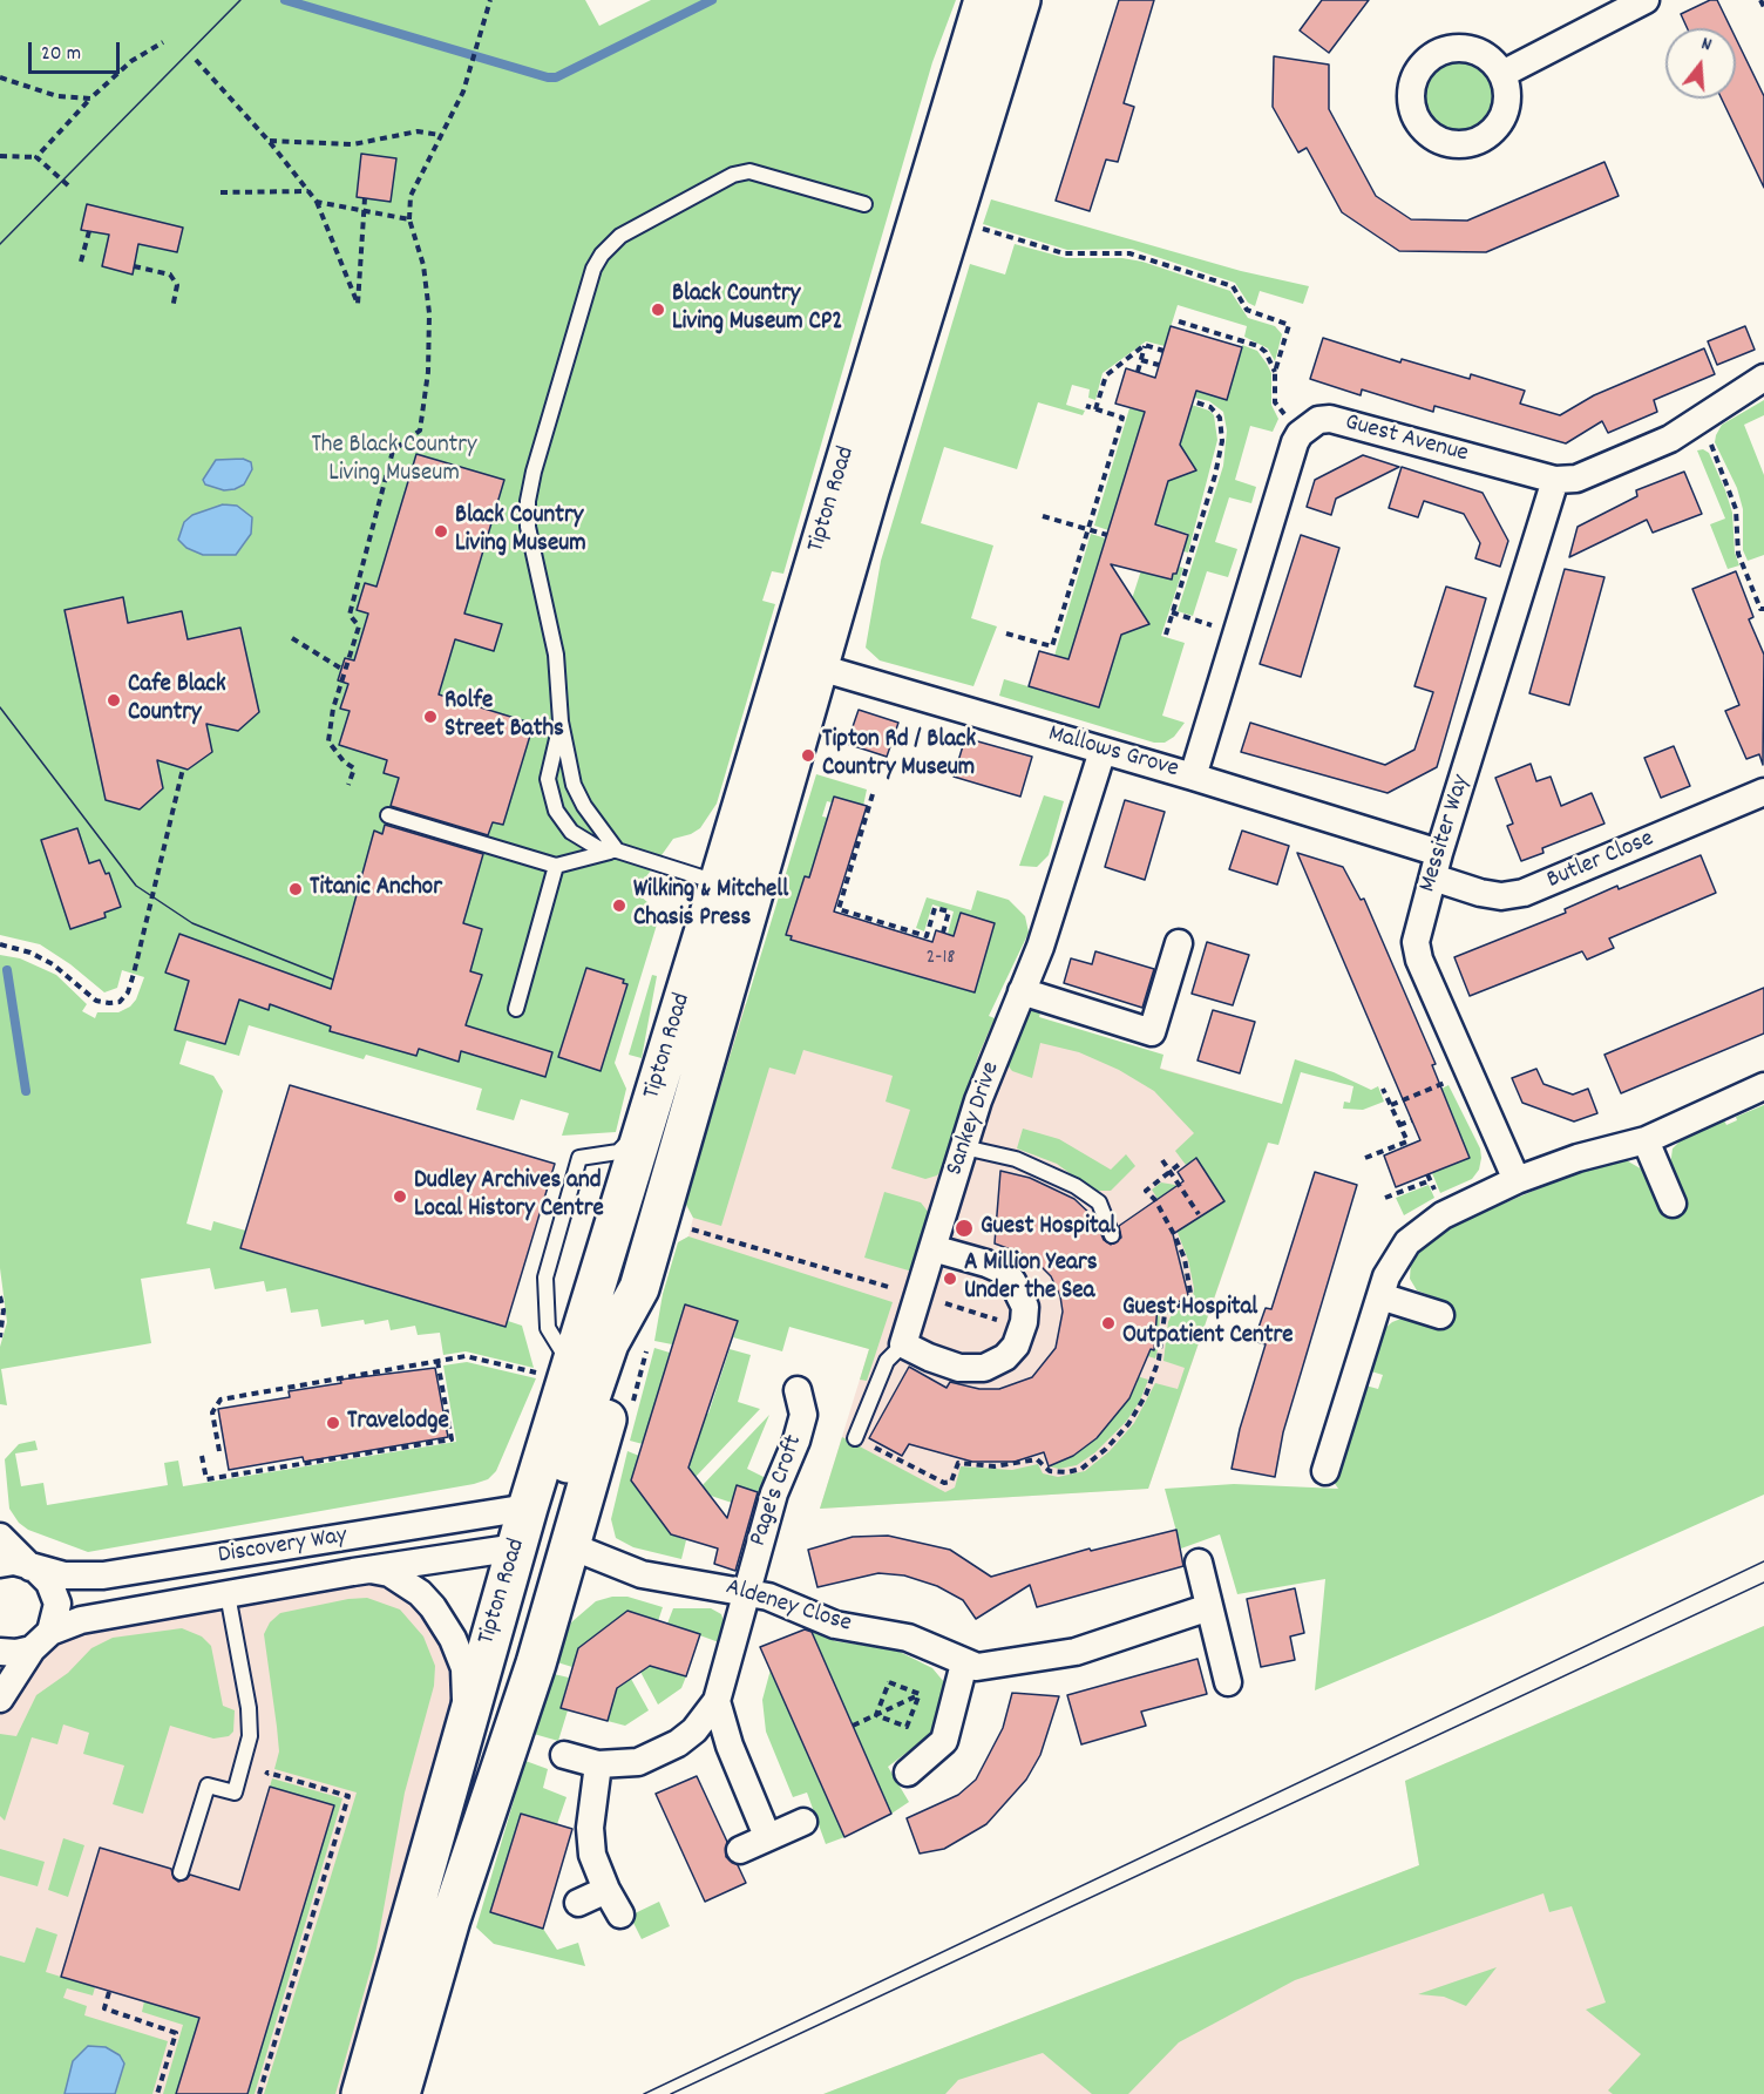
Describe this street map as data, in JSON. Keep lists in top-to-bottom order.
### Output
{
  "streets": {
    "main road": ["Tipton Road"],
    "street": [
      "Guest Avenue",
      "Mallows Grove",
      "Messiter Way",
      "Butler Close",
      "Sankey Drive",
      "Page's Croft",
      "Discovery Way",
      "Aldeney Close"
    ]
  },
  "crossings": [
    ["Guest Avenue", "Messiter Way"],
    ["Tipton Road", "Mallows Grove"],
    ["Tipton Road", "Discovery Way"],
    ["Tipton Road", "Aldeney Close"],
    ["Mallows Grove", "Messiter Way"],
    ["Mallows Grove", "Butler Close"],
    ["Mallows Grove", "Sankey Drive"],
    ["Messiter Way", "Butler Close"],
    ["Page's Croft", "Aldeney Close"],
    ["Discovery Way", "Aldeney Close"]
  ],
  "parks": ["The Black Country Living Museum"],
  "places": [
    "Black Country Living Museum CP2",
    "Black Country Living Museum",
    "Cafe Black Country",
    "Rolfe Street Baths",
    "Tipton Rd / Black Country Museum",
    "Titanic Anchor",
    "Wilking & Mitchell Chasis Press",
    "Dudley Archives and Local History Centre",
    "Guest Hospital",
    "A Million Years Under the Sea",
    "Guest Hospital Outpatient Centre",
    "Travelodge"
  ],
  "house_numbers": ["2-18"],
  "scale_bar": "20 m",
  "north": "top"
}
